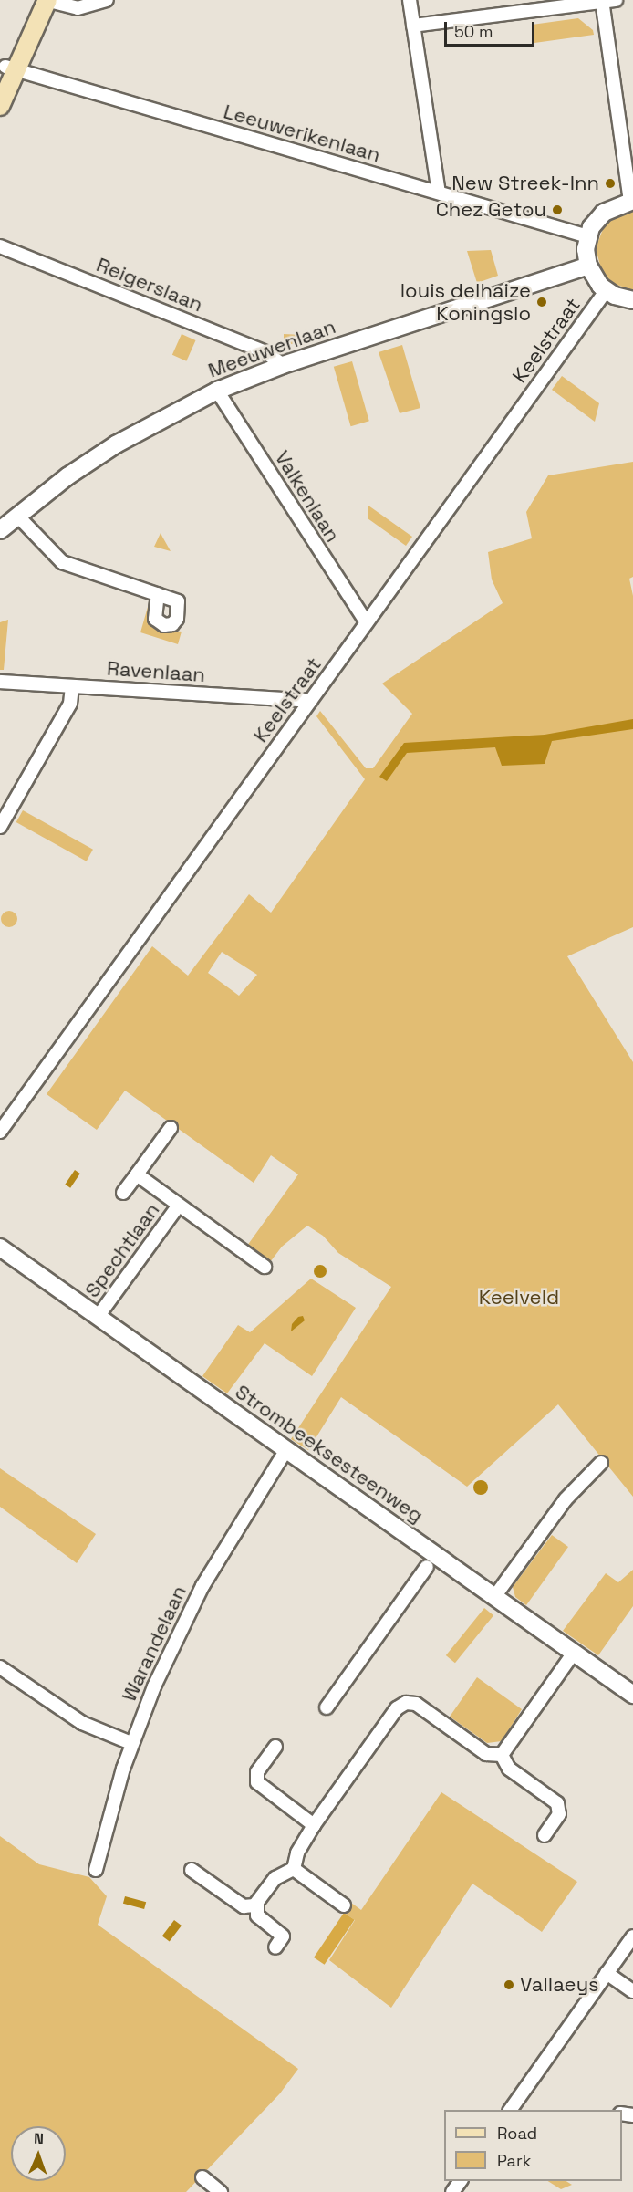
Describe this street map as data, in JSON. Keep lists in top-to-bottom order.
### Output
{
  "streets": {
    "street": [
      "Leeuwerikenlaan",
      "Reigerslaan",
      "Keelstraat",
      "Meeuwenlaan",
      "Valkenlaan",
      "Ravenlaan",
      "Spechtlaan",
      "Strombeeksesteenweg",
      "Warandelaan"
    ]
  },
  "crossings": [
    ["Reigerslaan", "Meeuwenlaan"],
    ["Keelstraat", "Valkenlaan"],
    ["Keelstraat", "Ravenlaan"],
    ["Meeuwenlaan", "Valkenlaan"],
    ["Spechtlaan", "Strombeeksesteenweg"],
    ["Strombeeksesteenweg", "Warandelaan"]
  ],
  "parks": ["Keelveld"],
  "places": [
    "New Streek-Inn",
    "Chez Getou",
    "louis delhaize Koningslo",
    "Vallaeys"
  ],
  "legend": ["Road", "Park"],
  "scale_bar": "50 m",
  "north": "top"
}
